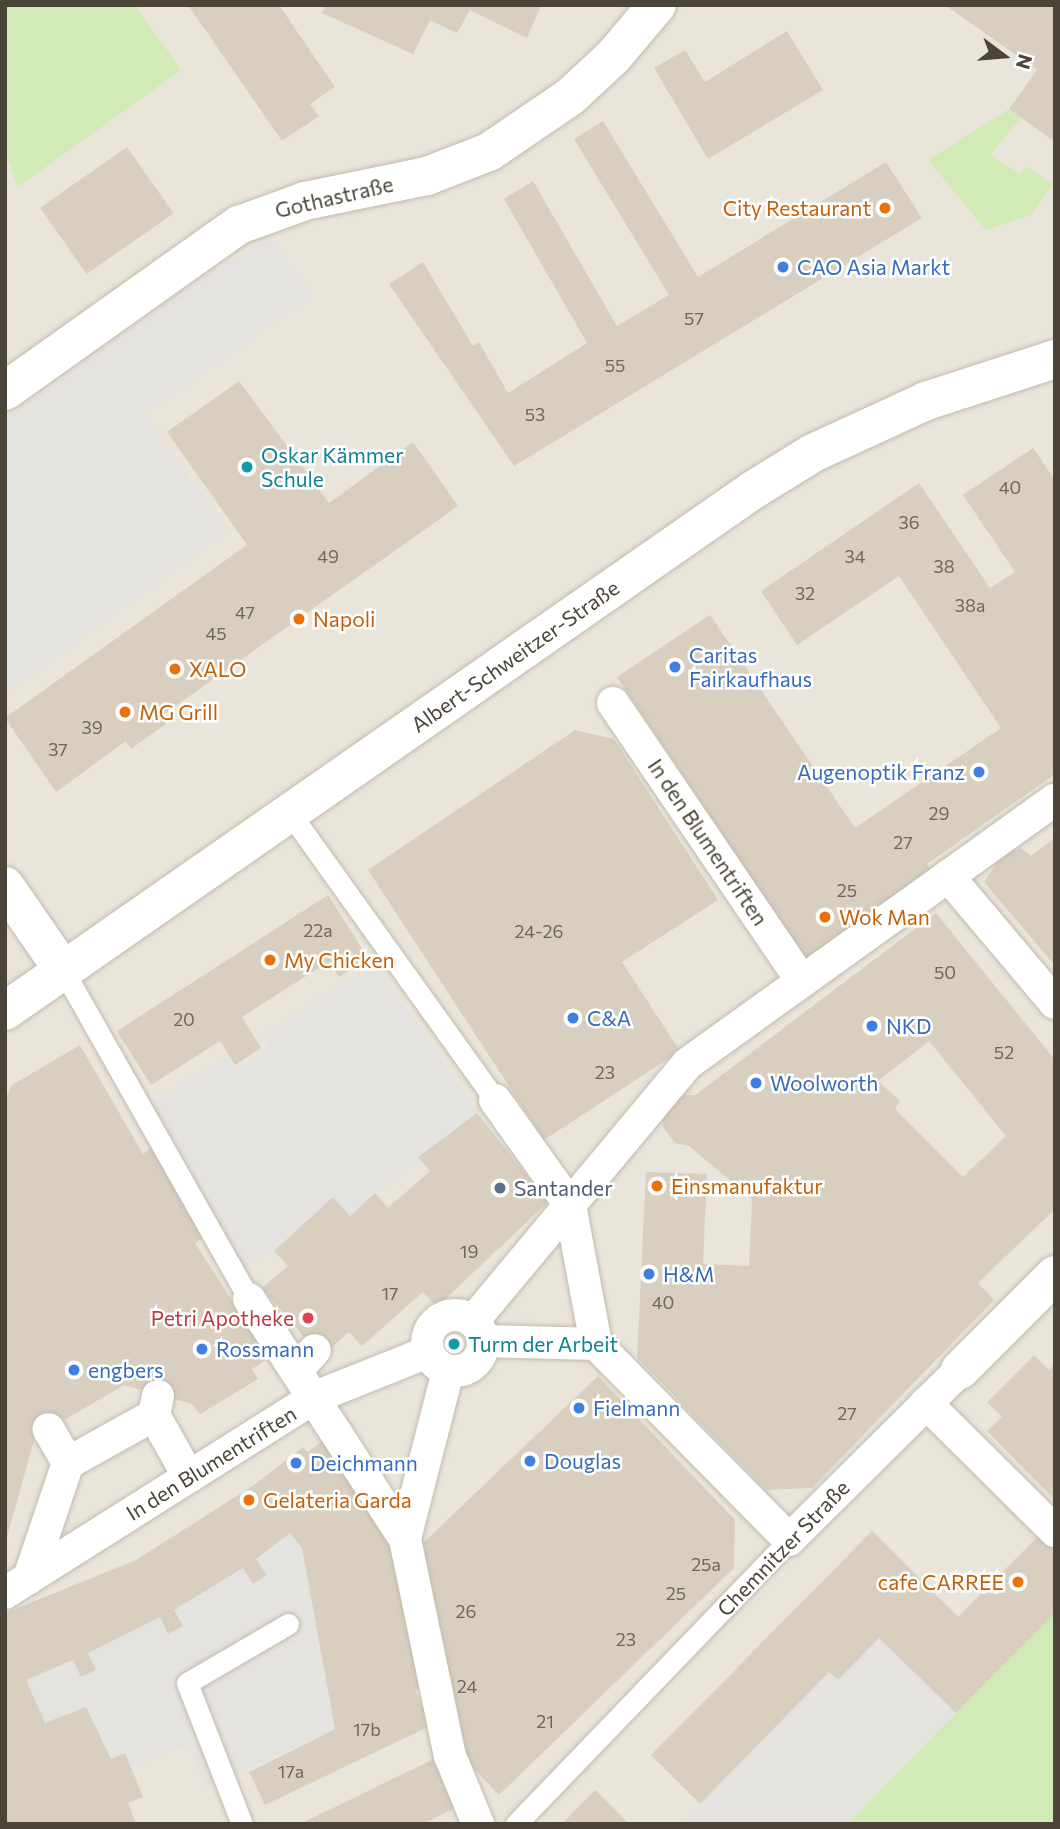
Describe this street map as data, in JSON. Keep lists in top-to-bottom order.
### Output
{
  "streets": {
    "street": [
      "Gothastraße",
      "Albert-Schweitzer-Straße",
      "In den Blumentriften",
      "Chemnitzer Straße"
    ]
  },
  "places": [
    "City Restaurant",
    "CAO Asia Markt",
    "Oskar Kämmer Schule",
    "Napoli",
    "Caritas Fairkaufhaus",
    "XALO",
    "MG Grill",
    "Augenoptik Franz",
    "Wok Man",
    "My Chicken",
    "C&A",
    "NKD",
    "Woolworth",
    "Einsmanufaktur",
    "Santander",
    "H&M",
    "Petri Apotheke",
    "Turm der Arbeit",
    "Rossmann",
    "engbers",
    "Fielmann",
    "Douglas",
    "Deichmann",
    "Gelateria Garda",
    "cafe CARREE"
  ],
  "house_numbers": [
    "57",
    "55",
    "53",
    "40",
    "36",
    "49",
    "34",
    "38",
    "32",
    "38a",
    "47",
    "45",
    "39",
    "37",
    "29",
    "27",
    "25",
    "22a",
    "24-26",
    "50",
    "20",
    "52",
    "23",
    "19",
    "17",
    "40",
    "27",
    "25a",
    "25",
    "26",
    "23",
    "24",
    "21",
    "17b",
    "17a"
  ],
  "north": "right"
}
